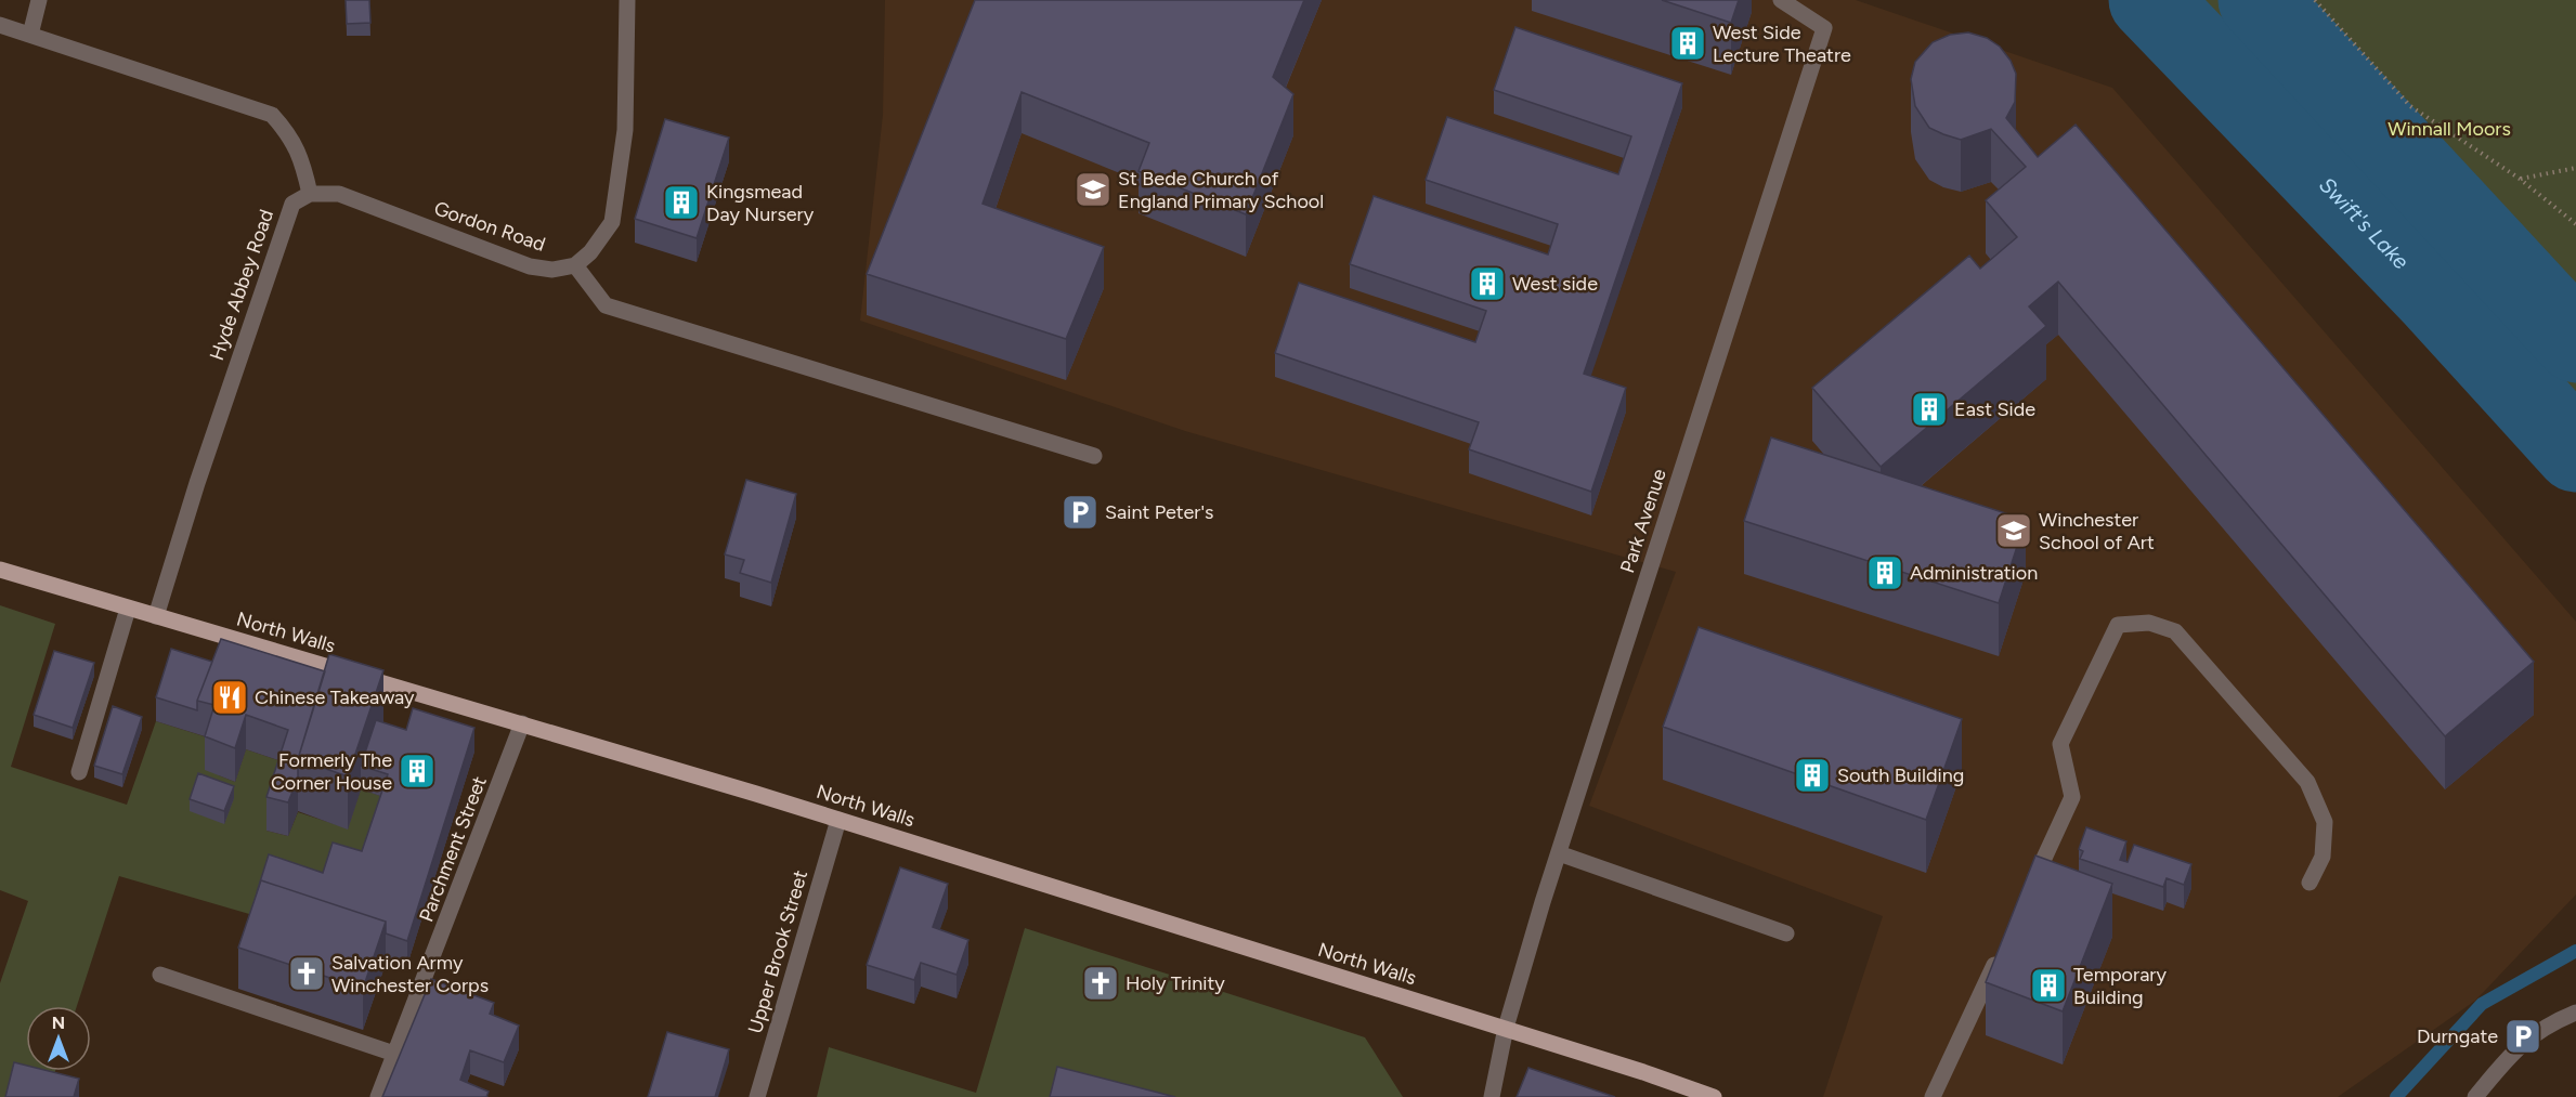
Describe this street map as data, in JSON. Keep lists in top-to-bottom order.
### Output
{
  "streets": {
    "main road": ["North Walls"],
    "street": [
      "Gordon Road",
      "Hyde Abbey Road",
      "Park Avenue",
      "Parchment Street",
      "Upper Brook Street"
    ]
  },
  "crossings": [
    ["Gordon Road", "Hyde Abbey Road"],
    ["Hyde Abbey Road", "North Walls"],
    ["Park Avenue", "North Walls"],
    ["North Walls", "Parchment Street"],
    ["North Walls", "Upper Brook Street"]
  ],
  "water": ["Swift's Lake"],
  "parks": ["Winnall Moors"],
  "places": {
    "building": [
      "West Side Lecture Theatre",
      "Kingsmead Day Nursery",
      "West side",
      "East Side",
      "Administration",
      "Formerly The Corner House",
      "South Building",
      "Temporary Building"
    ],
    "school or university": ["St Bede Church of England Primary School", "Winchester School of Art"],
    "parking": ["Saint Peter's", "Durngate"],
    "restaurant": ["Chinese Takeaway"],
    "church": ["Salvation Army Winchester Corps", "Holy Trinity"]
  },
  "north": "top"
}
